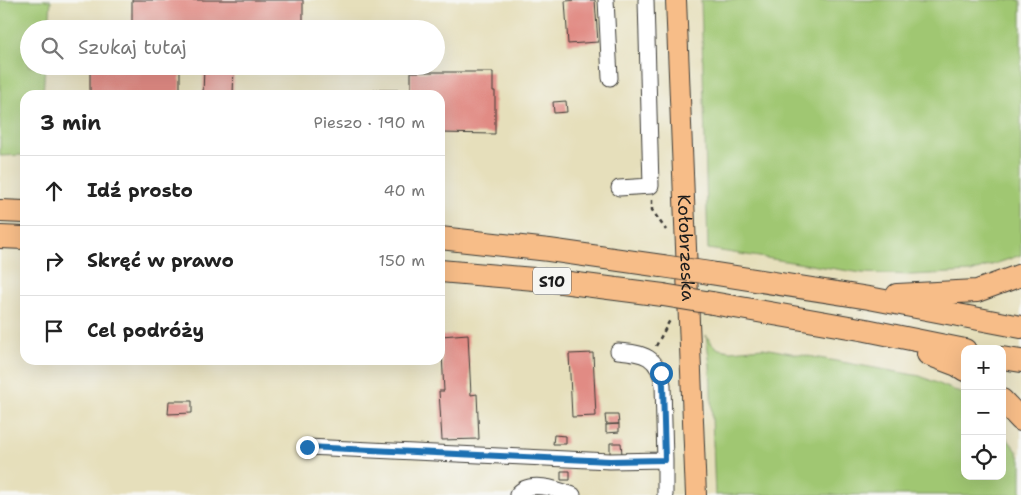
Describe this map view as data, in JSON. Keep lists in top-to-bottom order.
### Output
{
  "streets": {
    "highway": ["S10"],
    "main road": ["Kołobrzeska"]
  },
  "page": {
    "search": "Szukaj tutaj",
    "heading": ["3 min", "Pieszo · 190 m"],
    "list": [
      ["Idź prosto", "40 m"],
      ["Skręć w prawo", "150 m"],
      "Cel podróży"
    ],
    "map_buttons": ["+", "−"]
  }
}
